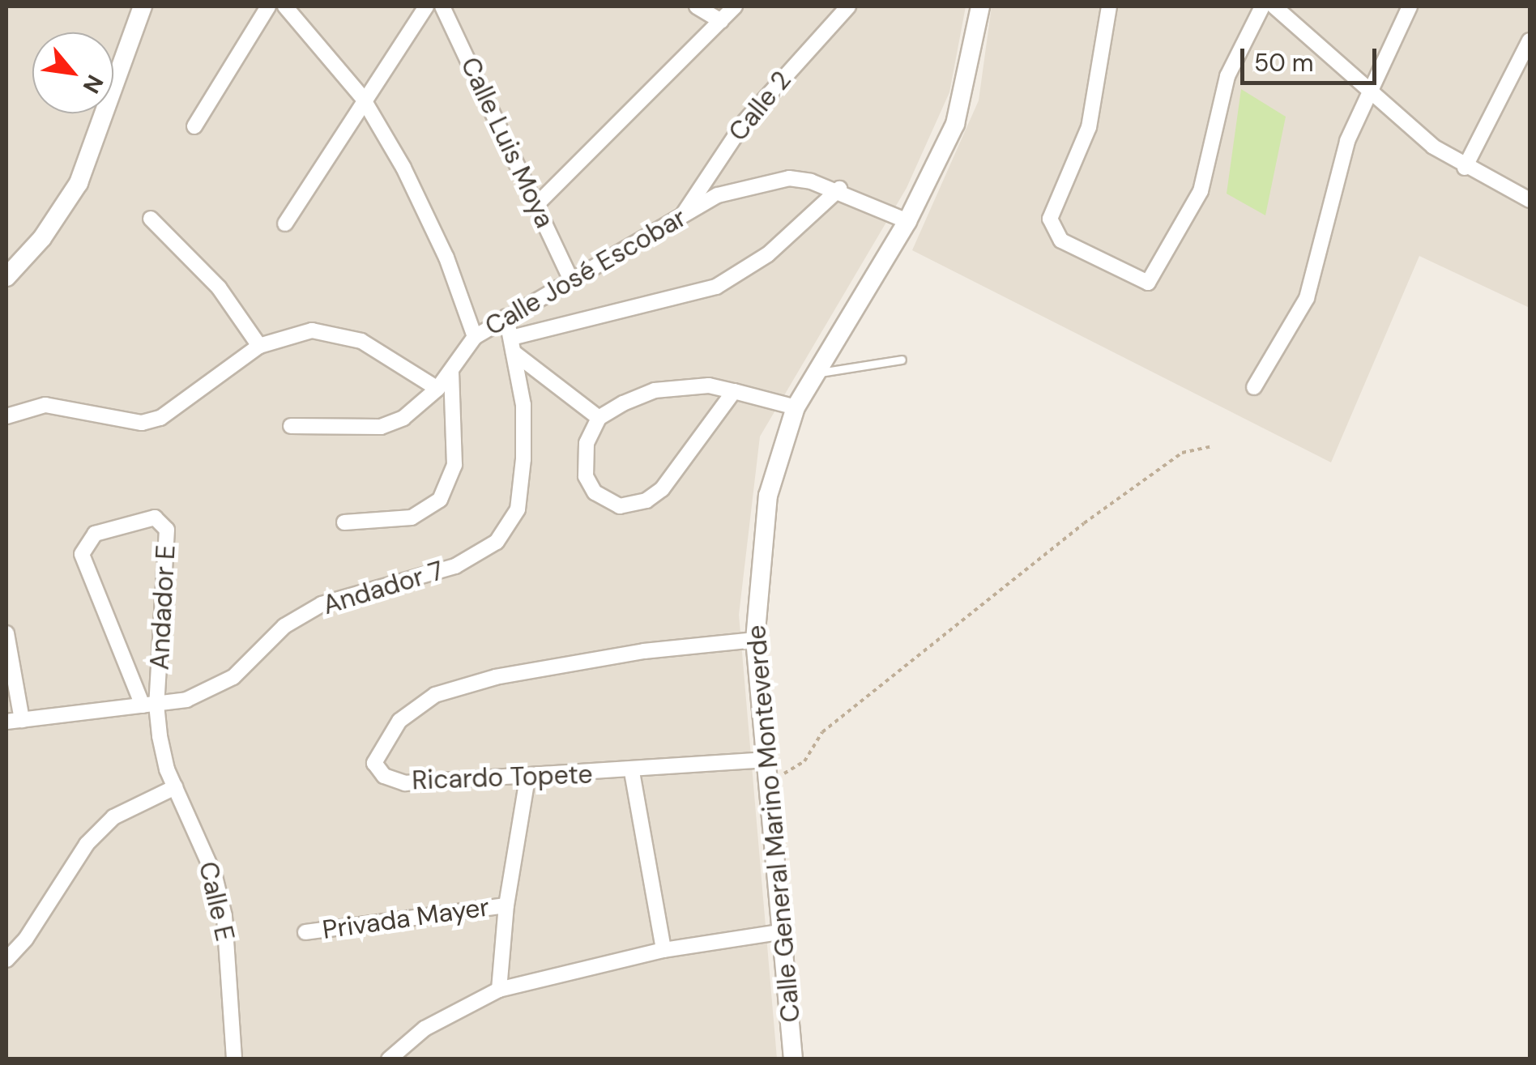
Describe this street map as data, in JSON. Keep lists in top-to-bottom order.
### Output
{
  "streets": {
    "street": [
      "Calle 2",
      "Calle Luis Moya",
      "Calle José Escobar",
      "Andador 7",
      "Andador E",
      "Ricardo Topete",
      "Calle General Marino Monteverde",
      "Calle E",
      "Privada Mayer"
    ]
  },
  "crossings": [
    ["Calle 2", "Calle José Escobar"],
    ["Calle Luis Moya", "Calle José Escobar"],
    ["Calle José Escobar", "Andador 7"],
    ["Calle José Escobar", "Calle General Marino Monteverde"],
    ["Andador 7", "Andador E"],
    ["Andador 7", "Calle E"],
    ["Andador E", "Calle E"],
    ["Ricardo Topete", "Calle General Marino Monteverde"]
  ],
  "scale_bar": "50 m",
  "north": "bottom right"
}
